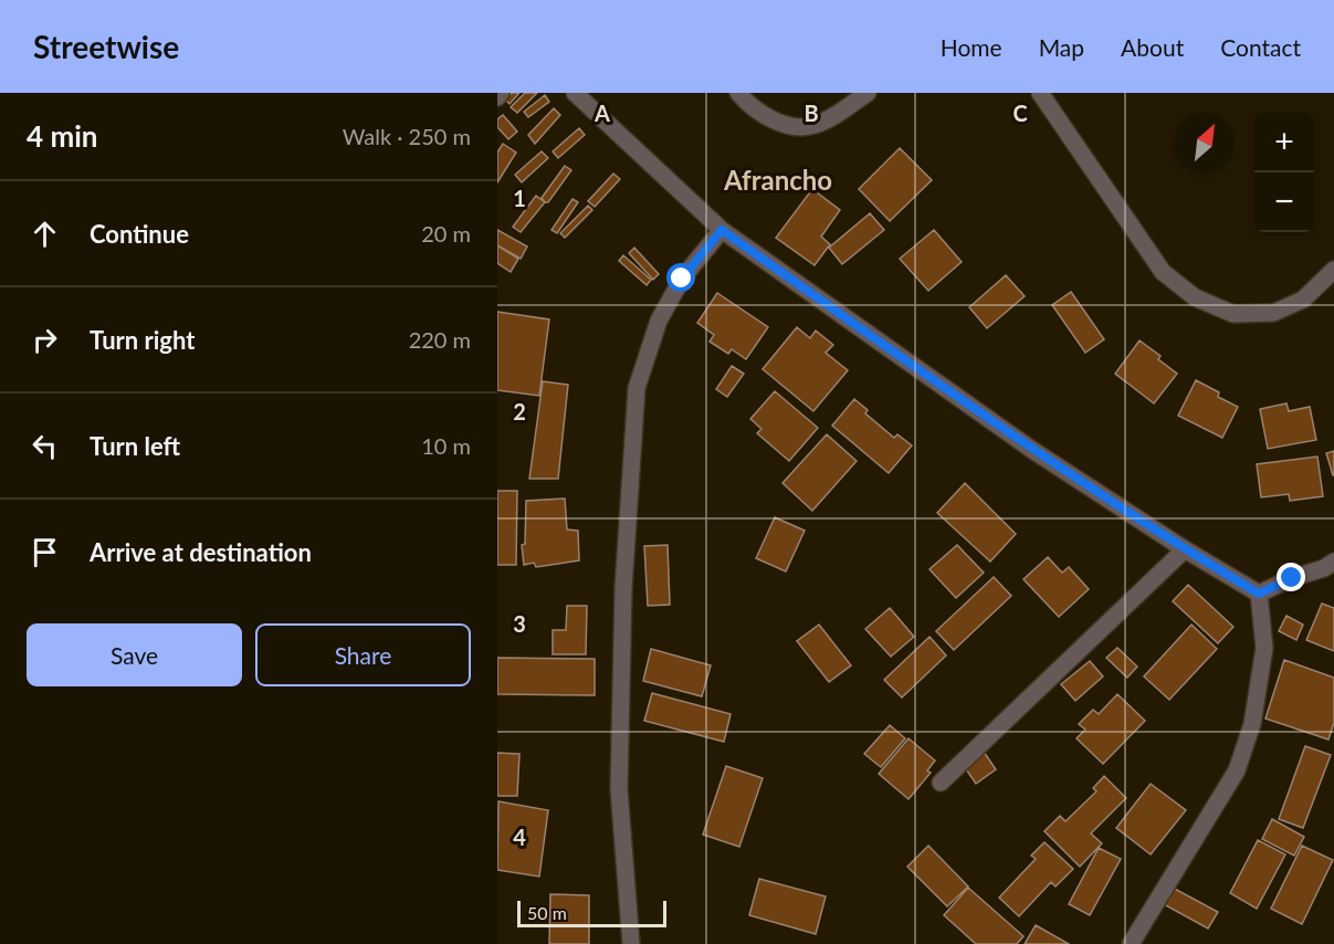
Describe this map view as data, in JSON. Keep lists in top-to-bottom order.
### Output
{
  "districts": ["Afrancho"],
  "scale_bar": "50 m",
  "north": "top right",
  "page": {
    "header": "Streetwise",
    "nav": [
      "Home",
      "Map",
      "About",
      "Contact"
    ],
    "heading": ["4 min", "Walk · 250 m"],
    "map_buttons": ["+", "−"],
    "list": [
      ["Continue", "20 m"],
      ["Turn right", "220 m"],
      ["Turn left", "10 m"],
      "Arrive at destination"
    ],
    "buttons": ["Save", "Share"],
    "scale": "50 m"
  },
  "grid": {
    "columns": ["A", "B", "C"],
    "rows": [
      "1",
      "2",
      "3",
      "4"
    ]
  }
}
